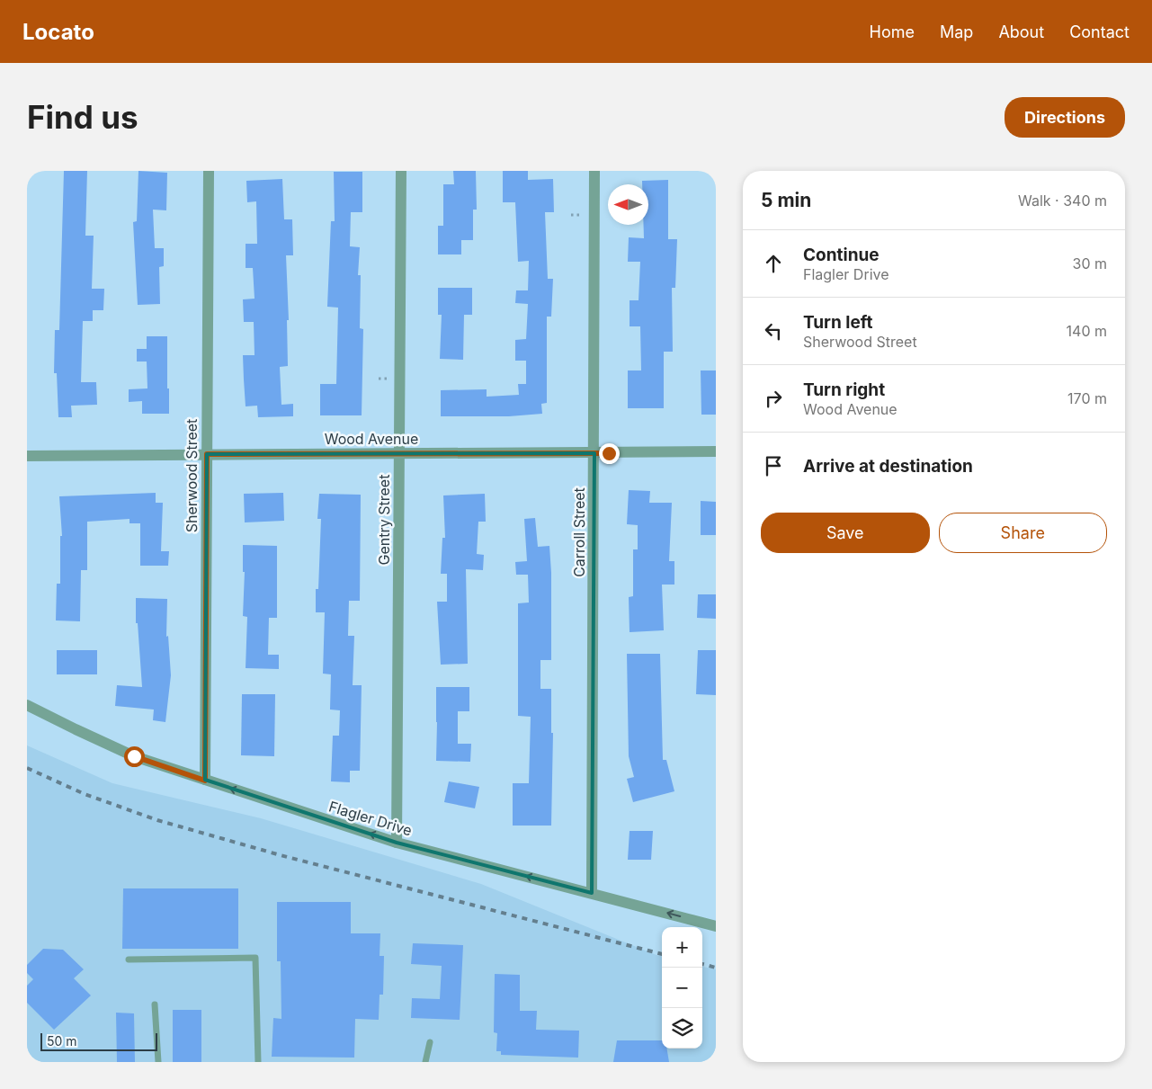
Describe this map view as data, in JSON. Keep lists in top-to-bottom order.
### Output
{
  "streets": {
    "street": [
      "Wood Avenue",
      "Sherwood Street",
      "Gentry Street",
      "Carroll Street",
      "Flagler Drive"
    ]
  },
  "crossings": [
    ["Wood Avenue", "Sherwood Street"],
    ["Wood Avenue", "Gentry Street"],
    ["Wood Avenue", "Carroll Street"],
    ["Sherwood Street", "Flagler Drive"],
    ["Gentry Street", "Flagler Drive"],
    ["Carroll Street", "Flagler Drive"]
  ],
  "one_way": ["Flagler Drive"],
  "scale_bar": "50 m",
  "north": "left",
  "page": {
    "header": "Locato",
    "nav": [
      "Home",
      "Map",
      "About",
      "Contact"
    ],
    "buttons": [
      "Directions",
      ["Save", "Share"]
    ],
    "title": "Find us",
    "heading": ["5 min", "Walk · 340 m"],
    "list": [
      ["Continue", "Flagler Drive", "30 m"],
      ["Turn left", "Sherwood Street", "140 m"],
      ["Turn right", "Wood Avenue", "170 m"],
      "Arrive at destination"
    ],
    "map_buttons": ["+", "−"],
    "scale": "50 m"
  }
}
